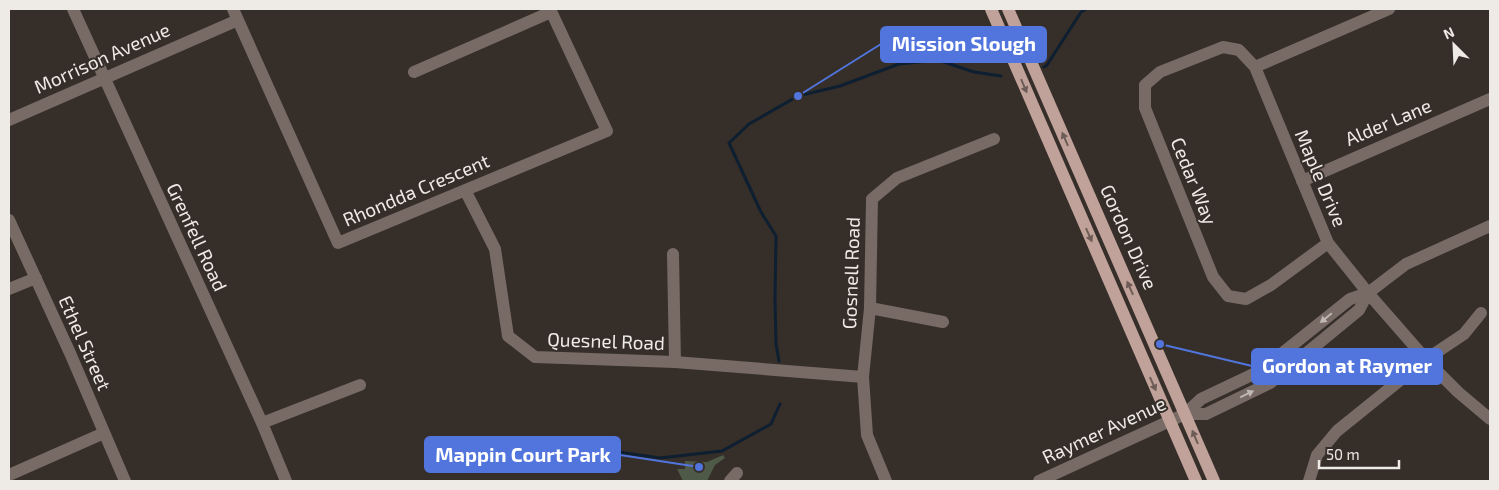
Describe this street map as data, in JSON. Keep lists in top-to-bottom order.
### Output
{
  "streets": {
    "main road": ["Gordon Drive"],
    "street": [
      "Morrison Avenue",
      "Alder Lane",
      "Maple Drive",
      "Cedar Way",
      "Rhondda Crescent",
      "Grenfell Road",
      "Gosnell Road",
      "Quesnel Road",
      "Ethel Street",
      "Raymer Avenue"
    ]
  },
  "crossings": [
    ["Morrison Avenue", "Rhondda Crescent"],
    ["Morrison Avenue", "Grenfell Road"],
    ["Alder Lane", "Maple Drive"],
    ["Maple Drive", "Cedar Way"],
    ["Maple Drive", "Raymer Avenue"],
    ["Rhondda Crescent", "Quesnel Road"],
    ["Gordon Drive", "Raymer Avenue"],
    ["Gosnell Road", "Quesnel Road"]
  ],
  "places": ["Mission Slough", "Gordon at Raymer", "Mappin Court Park"],
  "scale_bar": "50 m",
  "north": "top left"
}
